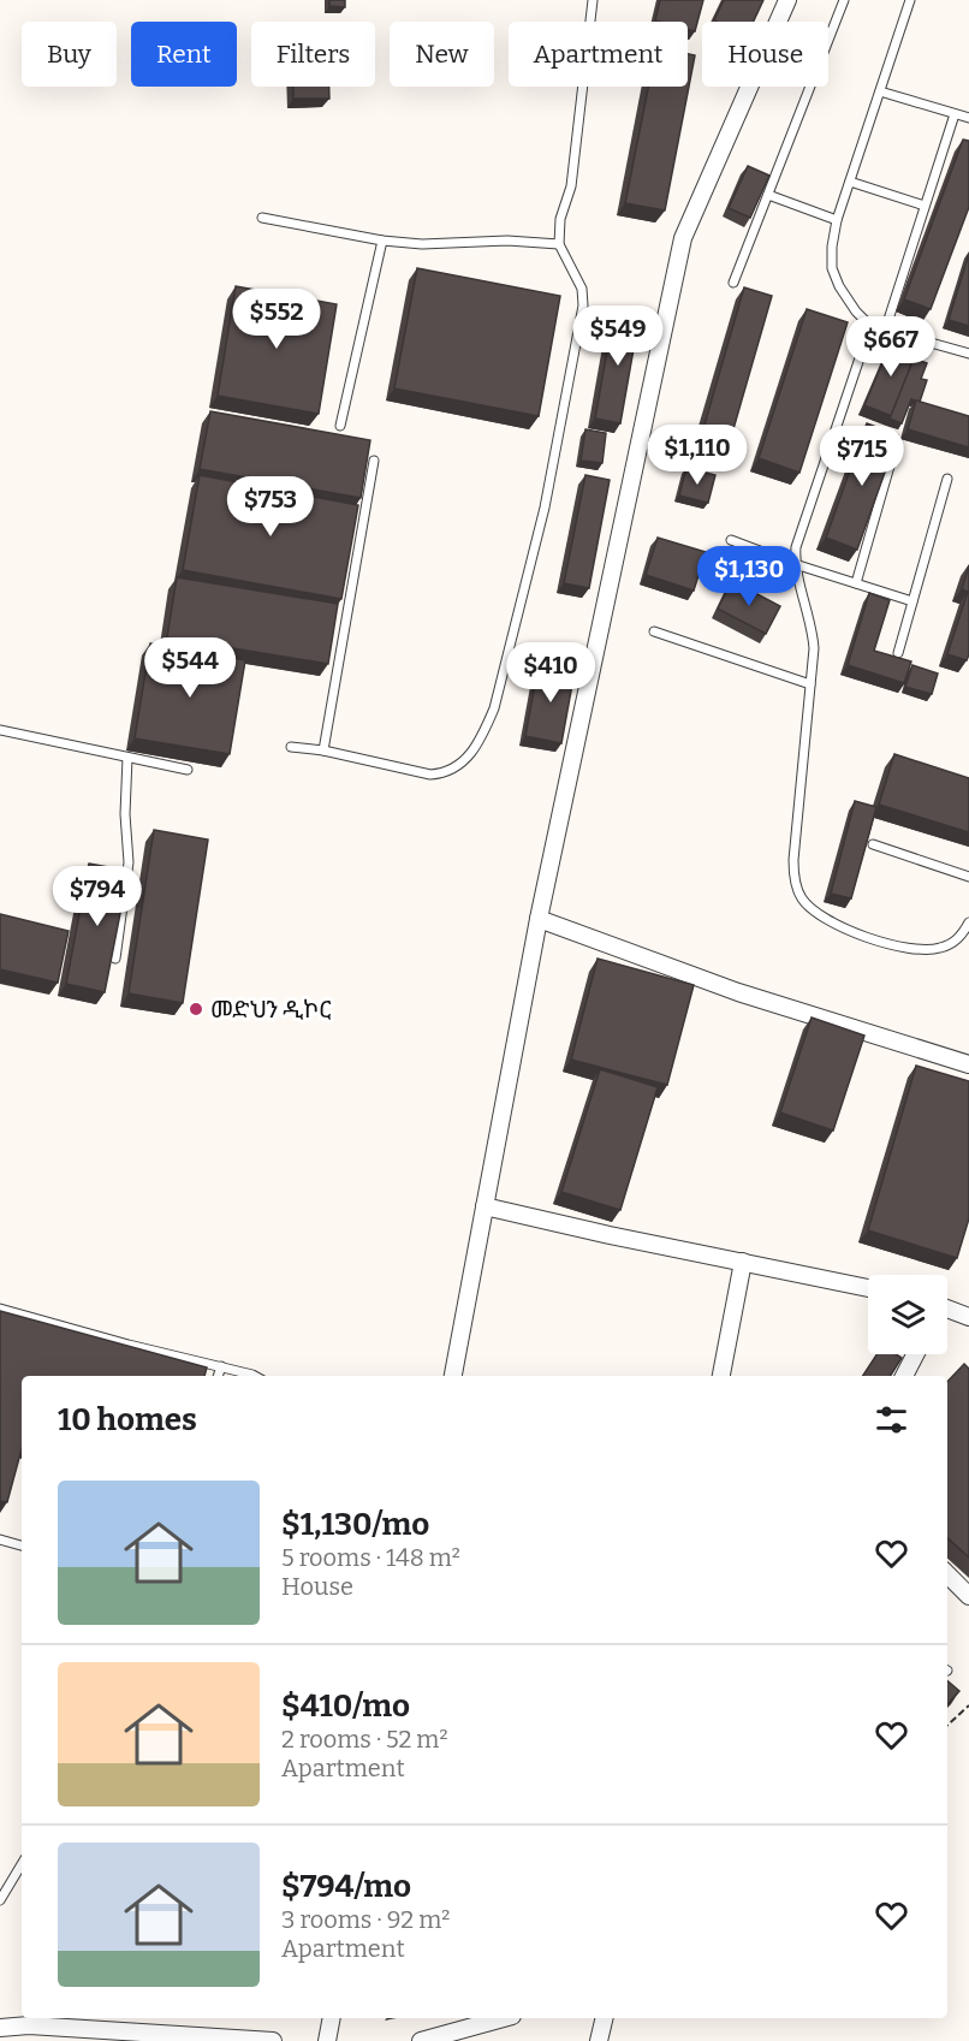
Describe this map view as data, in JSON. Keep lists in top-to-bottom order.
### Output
{
  "places": ["መድህን ዲኮር"],
  "page": {
    "chip": [
      "Buy",
      "Rent",
      "Filters",
      "New",
      "Apartment",
      "House"
    ],
    "price": [
      "$552",
      "$549",
      "$667",
      "$1,110",
      "$715",
      "$753",
      "$1,130",
      "$544",
      "$410",
      "$794"
    ],
    "heading": "10 homes",
    "list": [
      {
        "name": "$1,130/mo",
        "note": "5 rooms · 148 m² · House"
      },
      {
        "name": "$410/mo",
        "note": "2 rooms · 52 m² · Apartment"
      },
      {
        "name": "$794/mo",
        "note": "3 rooms · 92 m² · Apartment"
      }
    ]
  }
}
